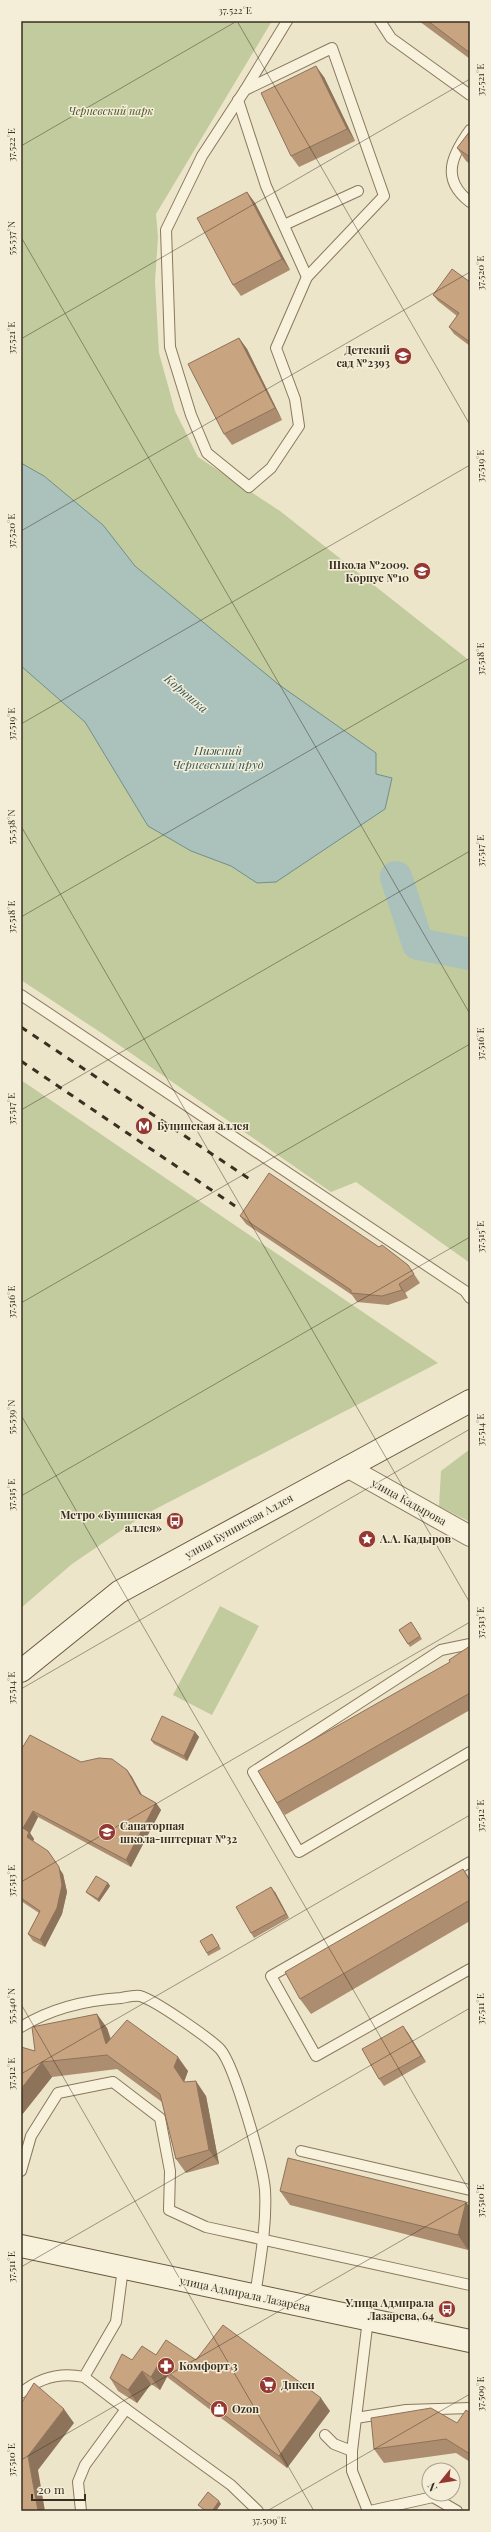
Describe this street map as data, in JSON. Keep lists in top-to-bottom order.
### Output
{
  "streets": {
    "street": ["улица Кадырова", "улица Бунинская Аллея", "улица Адмирала Лазарева"]
  },
  "crossings": [
    ["улица Кадырова", "улица Бунинская Аллея"]
  ],
  "water": ["Корюшка", "Нижний Черневский пруд"],
  "parks": ["Черневский парк"],
  "places": {
    "school or university": ["Детский сад №2393", "Школа №2009. Корпус №10", "Санаторная школа-интернат №32"],
    "metro station": ["Бунинская аллея"],
    "bus stop": ["Метро «Бунинская аллея»", "Улица Адмирала Лазарева, 64"],
    "place": ["А.А. Кадыров"],
    "pharmacy": ["Комфорт 3"],
    "supermarket": ["Дикси"],
    "shop": ["Ozon"]
  },
  "scale_bar": "20 m",
  "north": "bottom left",
  "coordinates": [
    "37.522°E",
    "37.521°E",
    "55.537°N",
    "37.520°E",
    "37.519°E",
    "37.518°E",
    "55.538°N",
    "37.517°E",
    "37.516°E",
    "37.515°E",
    "55.539°N",
    "37.514°E",
    "37.513°E",
    "37.512°E",
    "55.540°N",
    "37.511°E",
    "37.510°E",
    "37.509°E"
  ]
}
